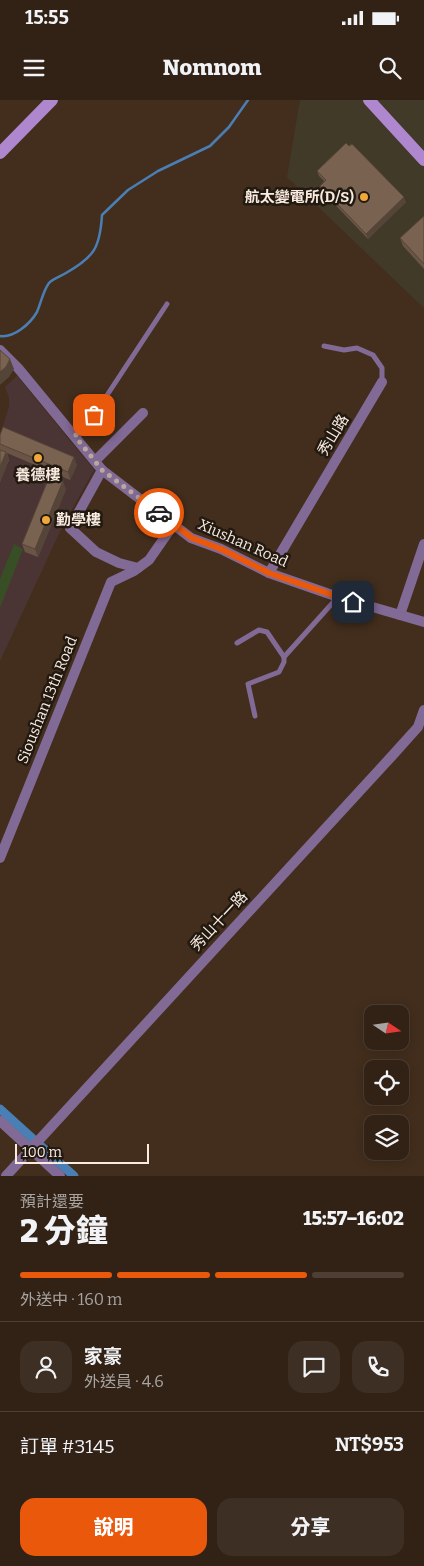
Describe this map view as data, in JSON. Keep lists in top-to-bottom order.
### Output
{
  "streets": {
    "street": [
      "秀山路",
      "Xiushan Road",
      "Sioushan 13th Road",
      "秀山十一路"
    ]
  },
  "crossings": [
    ["秀山路", "Xiushan Road"],
    ["Xiushan Road", "Sioushan 13th Road"]
  ],
  "places": ["航太變電所(D/S)", "養德樓", "勤學樓"],
  "scale_bar": "100 m",
  "north": "right",
  "page": {
    "status": "15:55",
    "header": "Nomnom",
    "scale": "100 m",
    "heading": ["2 分鐘", "預計還要", "15:57–16:02"],
    "panel": [
      "家豪",
      "外送員 · 4.6",
      "訂單 #3145",
      "NT$953"
    ],
    "bar": "外送中 · 160 m",
    "buttons": ["說明", "分享"]
  }
}
